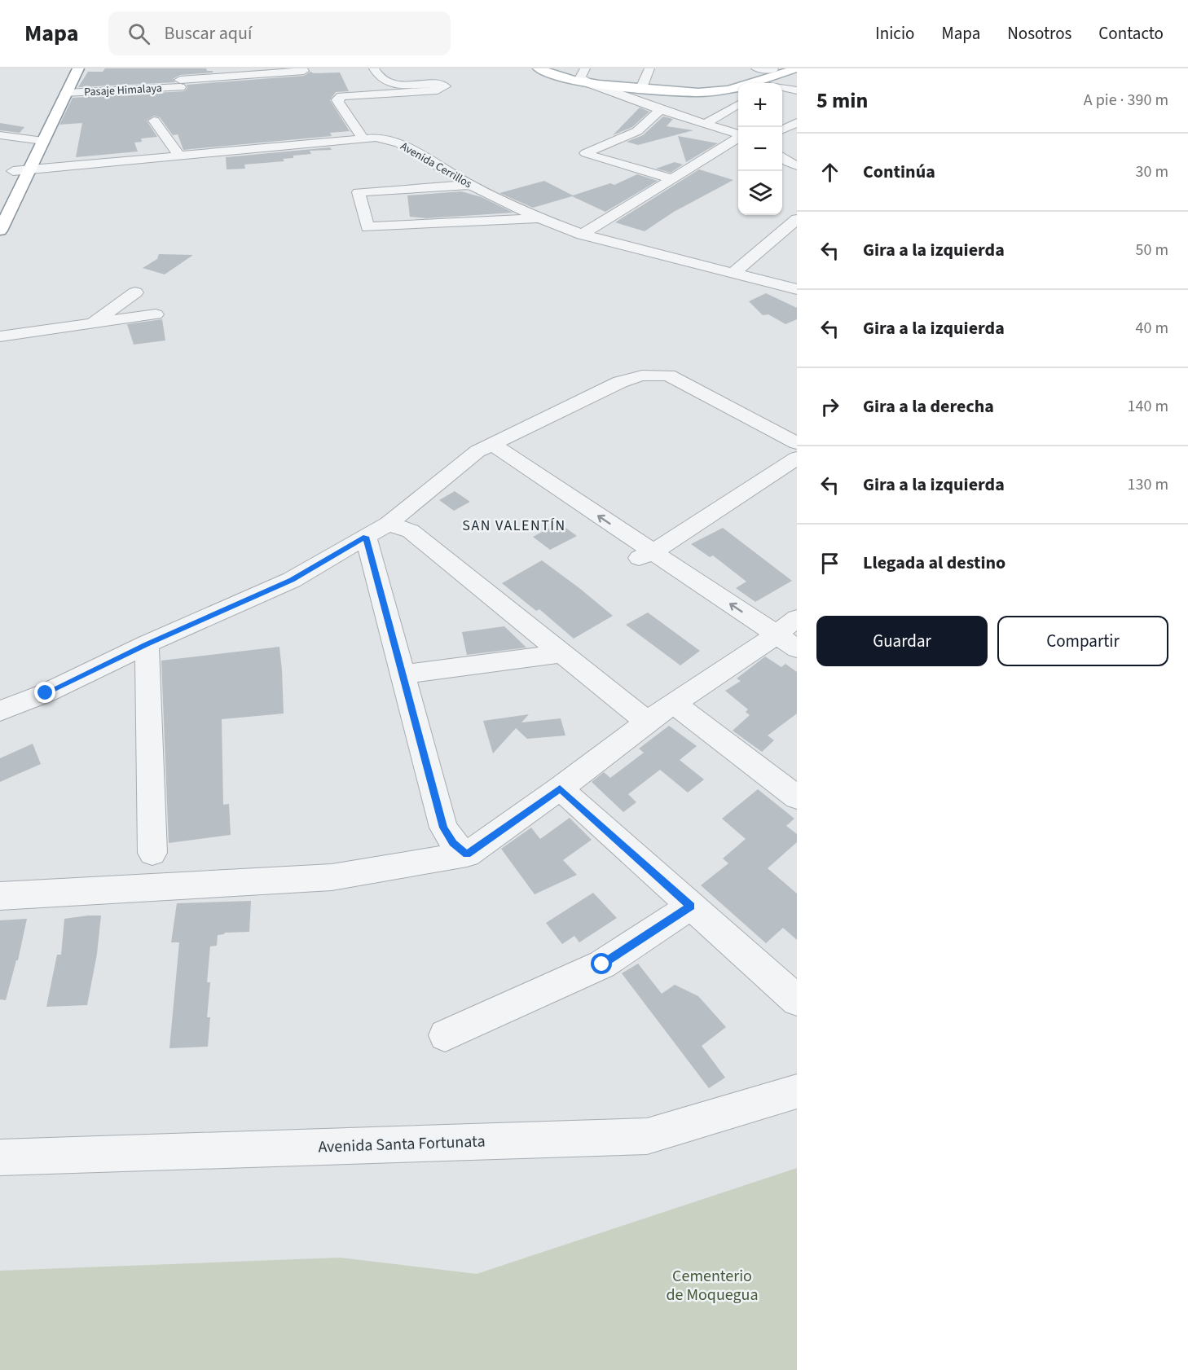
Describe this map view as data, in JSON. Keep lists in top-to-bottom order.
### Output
{
  "streets": {
    "street": ["Pasaje Himalaya", "Avenida Cerrillos", "Avenida Santa Fortunata"]
  },
  "districts": ["SAN VALENTÍN"],
  "parks": ["Cementerio de Moquegua"],
  "page": {
    "header": "Mapa",
    "search": "Buscar aquí",
    "nav": [
      "Inicio",
      "Mapa",
      "Nosotros",
      "Contacto"
    ],
    "heading": ["5 min", "A pie · 390 m"],
    "map_buttons": ["+", "−"],
    "list": [
      ["Continúa", "30 m"],
      ["Gira a la izquierda", "50 m"],
      ["Gira a la izquierda", "40 m"],
      ["Gira a la derecha", "140 m"],
      ["Gira a la izquierda", "130 m"],
      "Llegada al destino"
    ],
    "buttons": ["Guardar", "Compartir"]
  }
}
